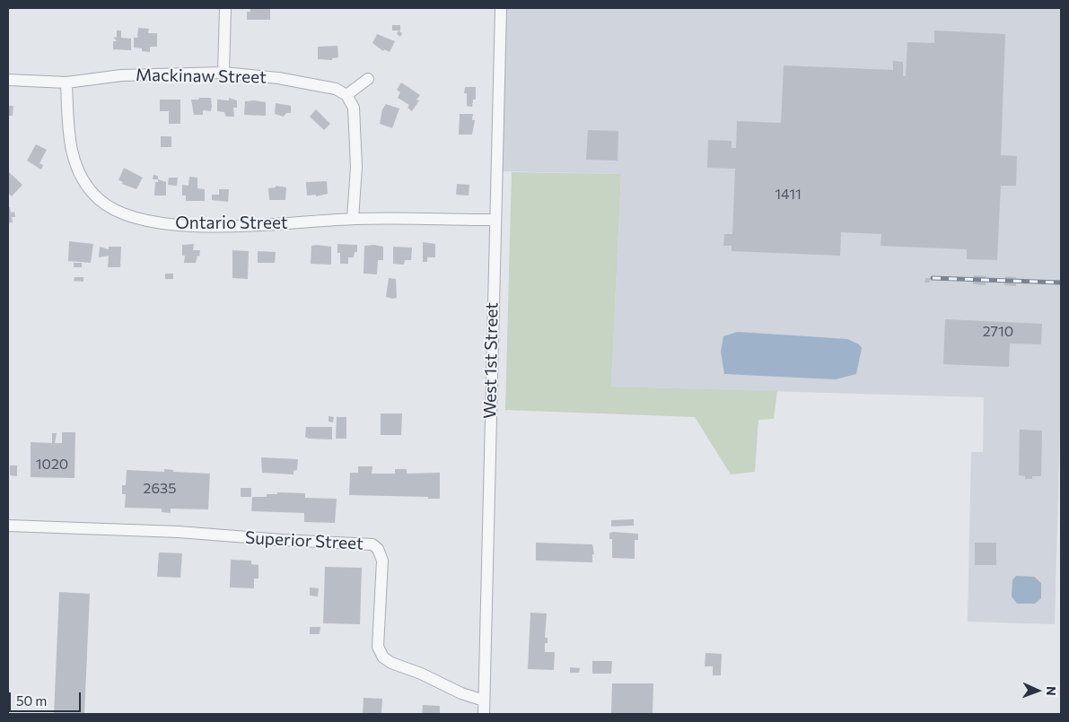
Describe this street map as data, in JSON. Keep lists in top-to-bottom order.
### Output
{
  "streets": {
    "street": [
      "Mackinaw Street",
      "Ontario Street",
      "West 1st Street",
      "Superior Street"
    ]
  },
  "crossings": [
    ["Mackinaw Street", "Ontario Street"],
    ["Ontario Street", "West 1st Street"],
    ["West 1st Street", "Superior Street"]
  ],
  "house_numbers": [
    "1411",
    "2710",
    "1020",
    "2635"
  ],
  "scale_bar": "50 m",
  "north": "right"
}
